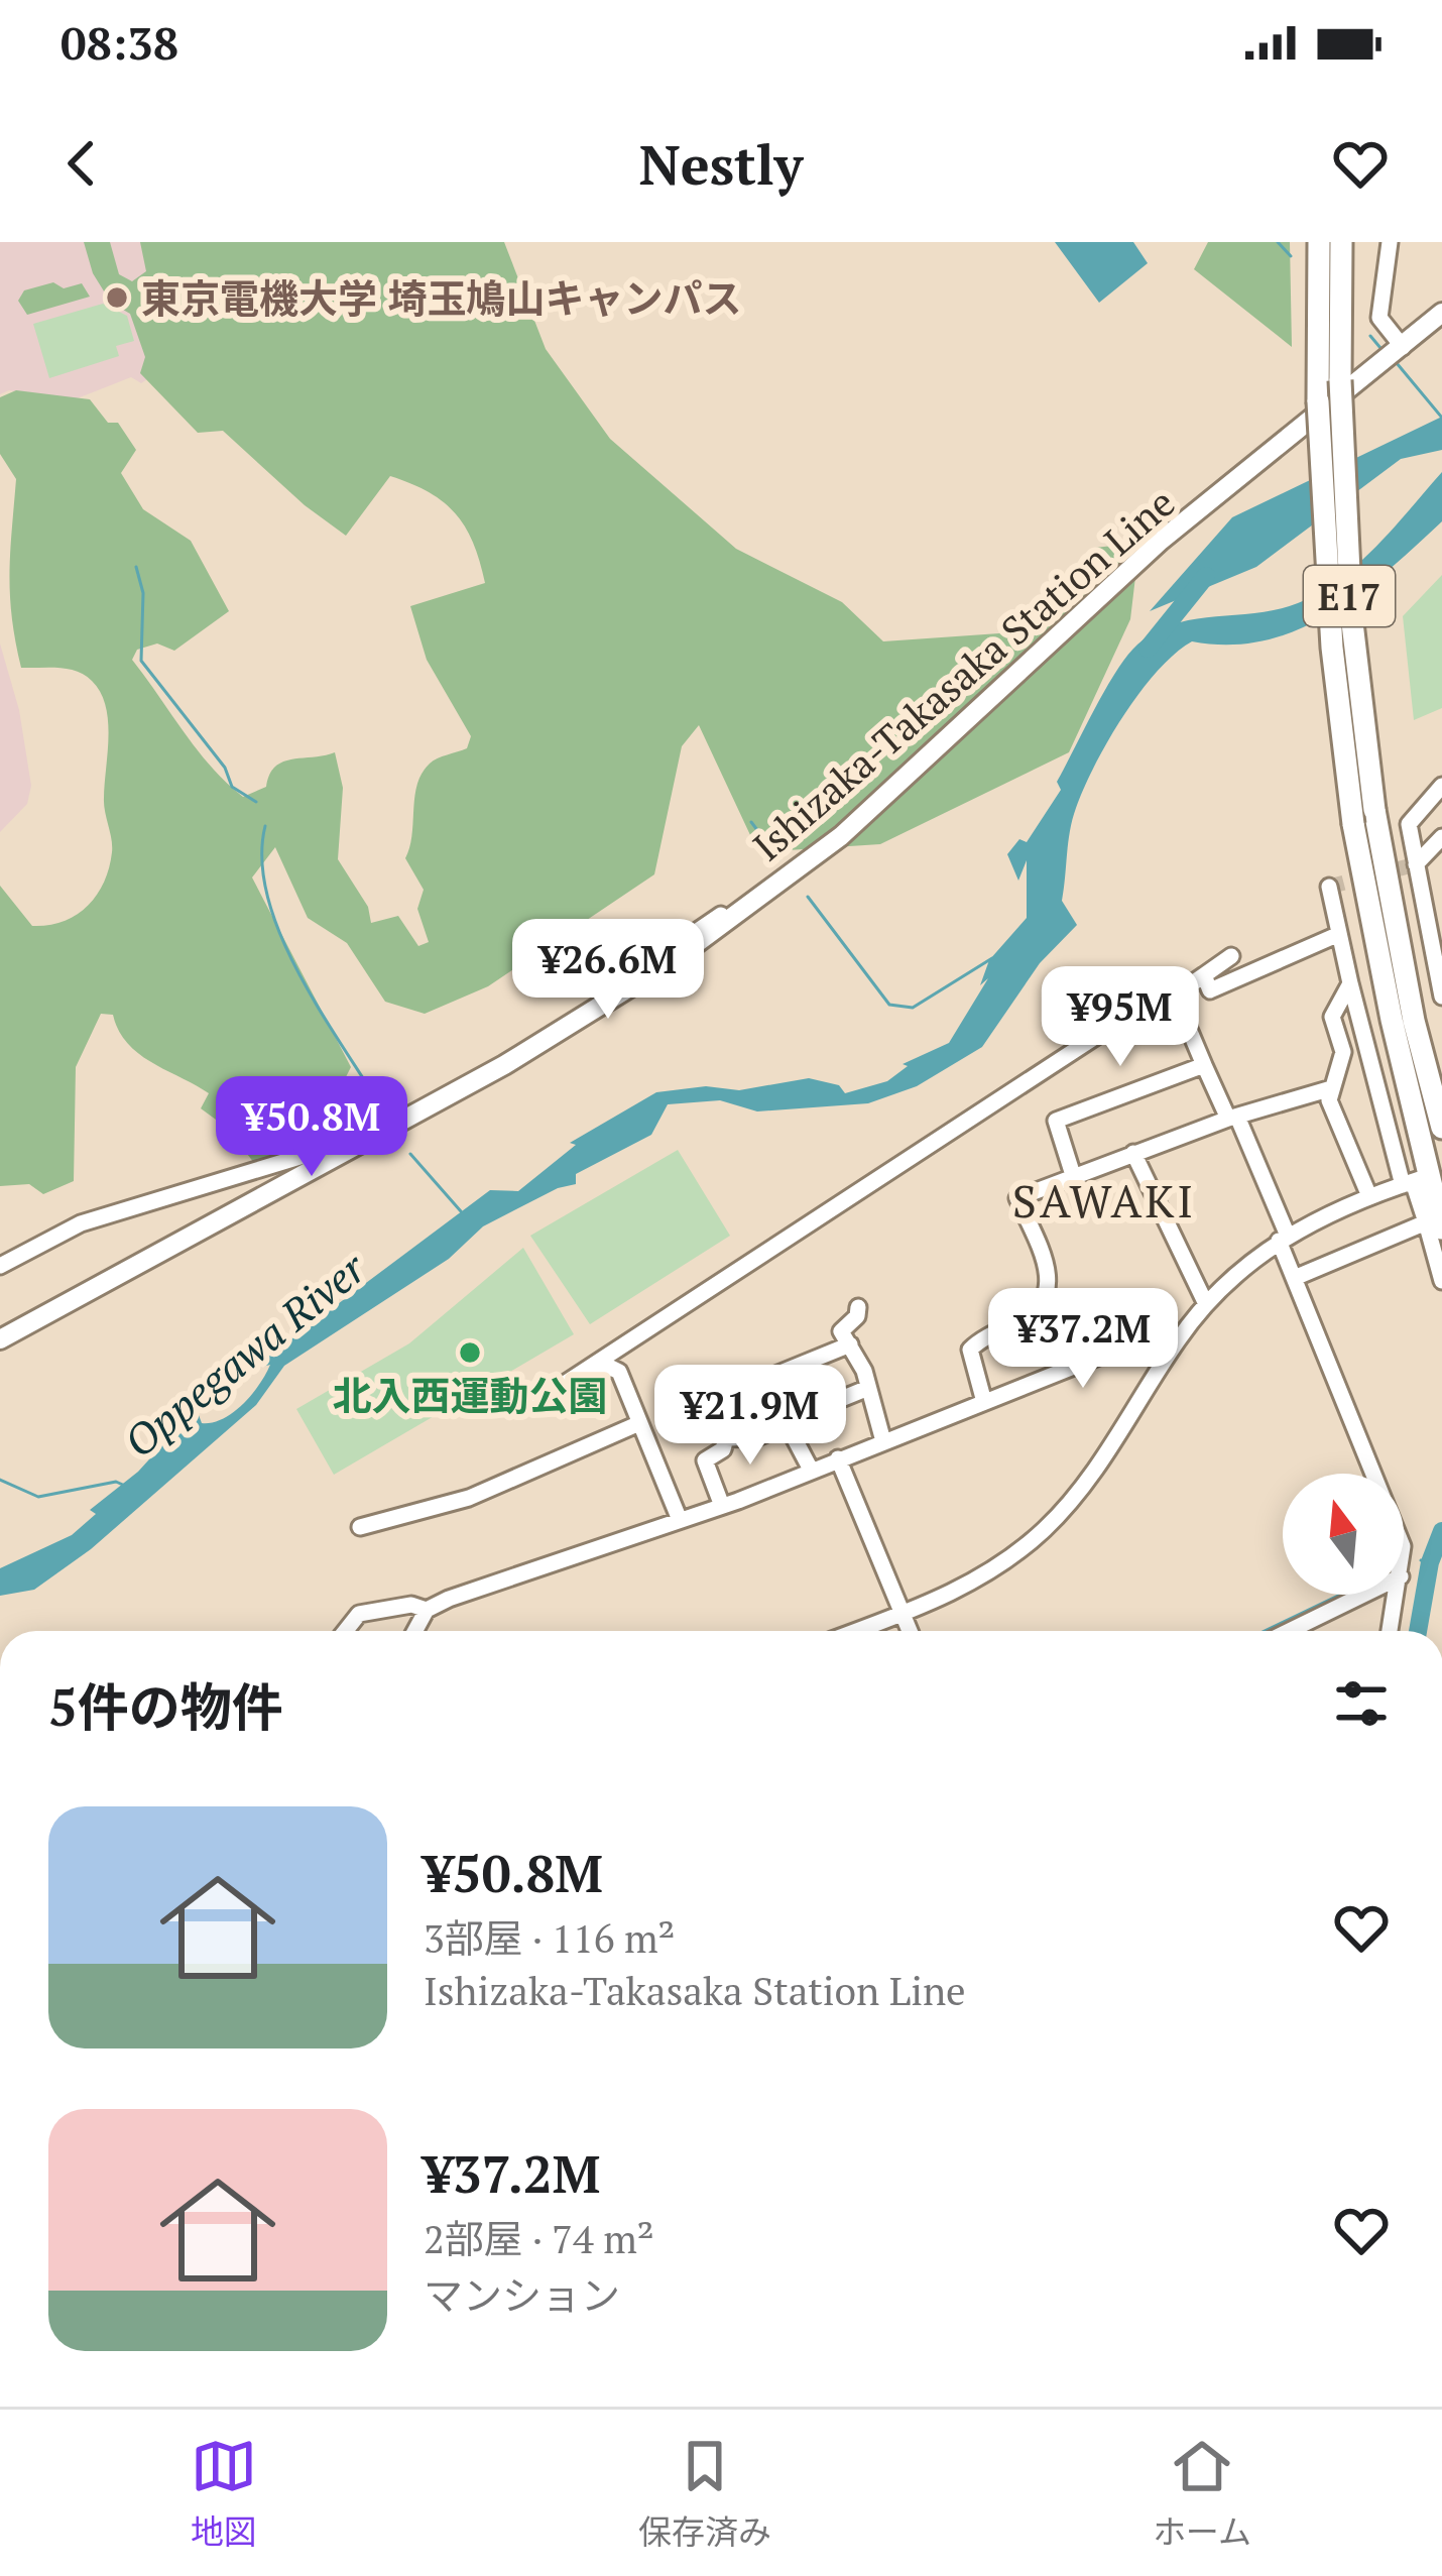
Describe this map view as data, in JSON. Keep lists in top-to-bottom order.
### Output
{
  "streets": {
    "highway": ["E17"],
    "main road": ["Ishizaka-Takasaka Station Line"]
  },
  "districts": ["SAWAKI"],
  "water": ["Oppegawa River"],
  "places": ["東京電機大学 埼玉鳩山キャンパス", "北入西運動公園"],
  "north": "top",
  "page": {
    "status": "08:38",
    "header": "Nestly",
    "price": [
      "¥26.6M",
      "¥95M",
      "¥50.8M",
      "¥37.2M",
      "¥21.9M"
    ],
    "heading": "5件の物件",
    "list": [
      {
        "name": "¥50.8M",
        "note": "3部屋 · 116 m² · Ishizaka-Takasaka Station Line"
      },
      {
        "name": "¥37.2M",
        "note": "2部屋 · 74 m² · マンション"
      }
    ],
    "tabs": ["地図", "保存済み", "ホーム"]
  }
}
